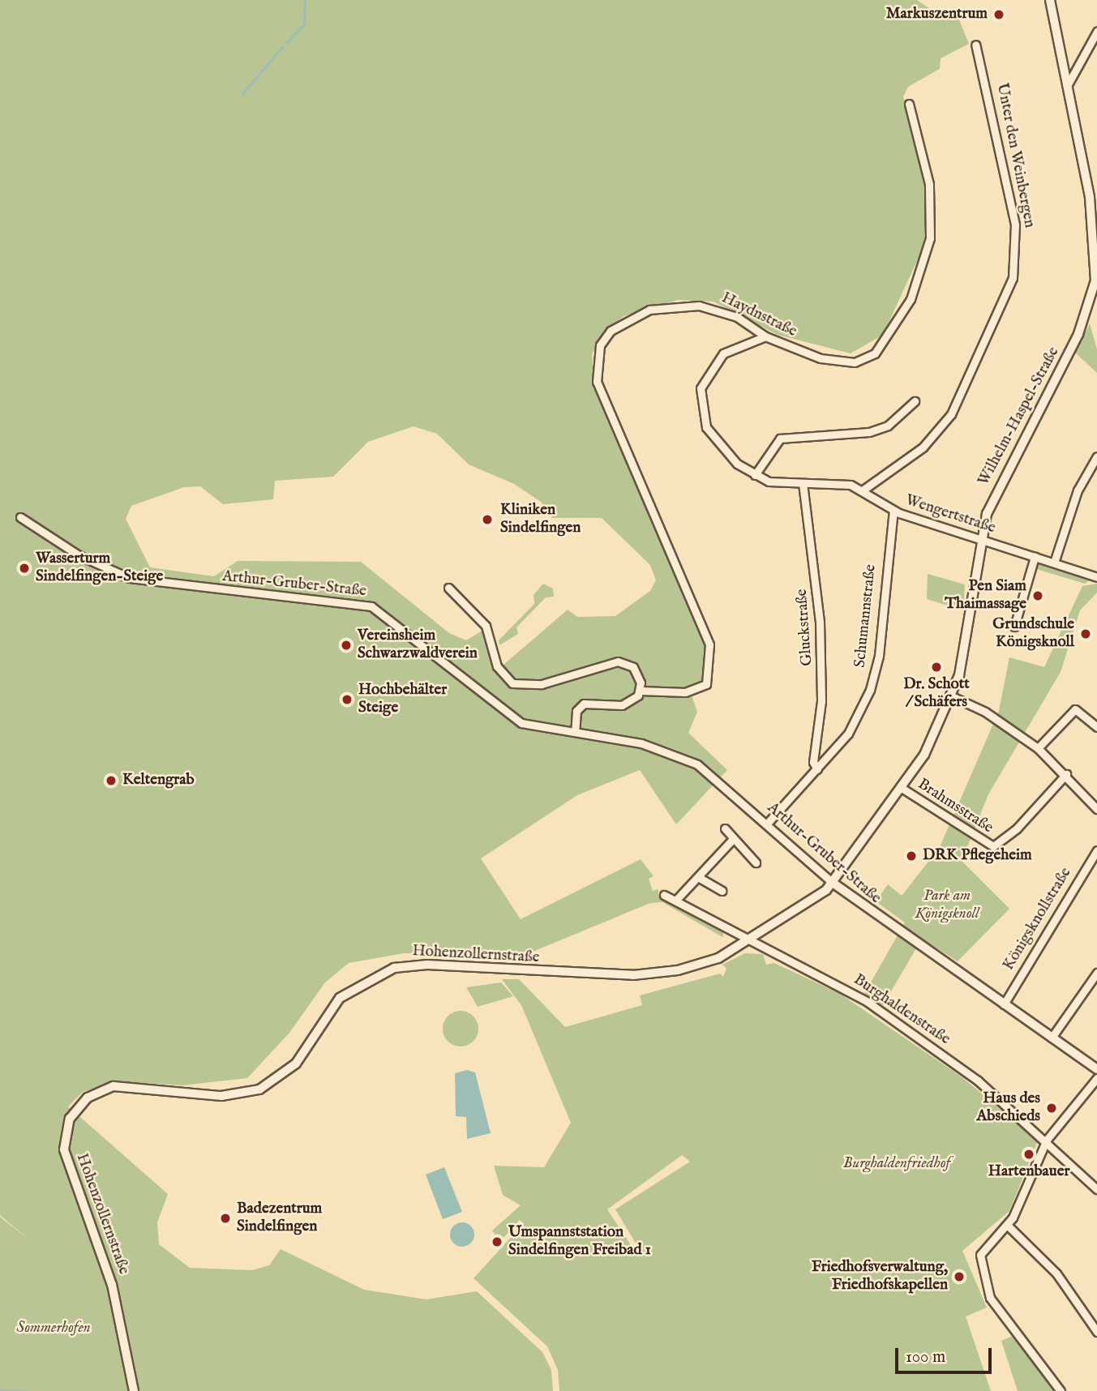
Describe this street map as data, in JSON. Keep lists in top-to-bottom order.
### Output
{
  "streets": {
    "street": [
      "Unter den Weinbergen",
      "Haydnstraße",
      "Wilhelm-Haspel-Straße",
      "Wengertstraße",
      "Arthur-Gruber-Straße",
      "Schumannstraße",
      "Gluckstraße",
      "Brahmsstraße",
      "Königsknollstraße",
      "Hohenzollernstraße",
      "Burghaldenstraße"
    ]
  },
  "crossings": [
    ["Unter den Weinbergen", "Wengertstraße"],
    ["Haydnstraße", "Wengertstraße"],
    ["Wilhelm-Haspel-Straße", "Wengertstraße"],
    ["Wilhelm-Haspel-Straße", "Arthur-Gruber-Straße"],
    ["Wilhelm-Haspel-Straße", "Brahmsstraße"],
    ["Wilhelm-Haspel-Straße", "Hohenzollernstraße"],
    ["Wengertstraße", "Schumannstraße"],
    ["Wengertstraße", "Gluckstraße"],
    ["Arthur-Gruber-Straße", "Schumannstraße"],
    ["Arthur-Gruber-Straße", "Königsknollstraße"],
    ["Arthur-Gruber-Straße", "Hohenzollernstraße"],
    ["Schumannstraße", "Gluckstraße"],
    ["Hohenzollernstraße", "Burghaldenstraße"]
  ],
  "parks": ["Park am Königsknoll", "Burghaldenfriedhof", "Sommerhofen"],
  "places": [
    "Markuszentrum",
    "Kliniken Sindelfingen",
    "Wasserturm Sindelfingen-Steige",
    "Pen Siam Thaimassage",
    "Grundschule Königsknoll",
    "Vereinsheim Schwarzwaldverein",
    "Dr. Schott / Schäfers",
    "Hochbehälter Steige",
    "Keltengrab",
    "DRK Pflegeheim",
    "Haus des Abschieds",
    "Hartenbauer",
    "Badezentrum Sindelfingen",
    "Umspannststation Sindelfingen Freibad 1",
    "Friedhofsverwaltung, Friedhofskapellen"
  ],
  "scale_bar": "100 m"
}
